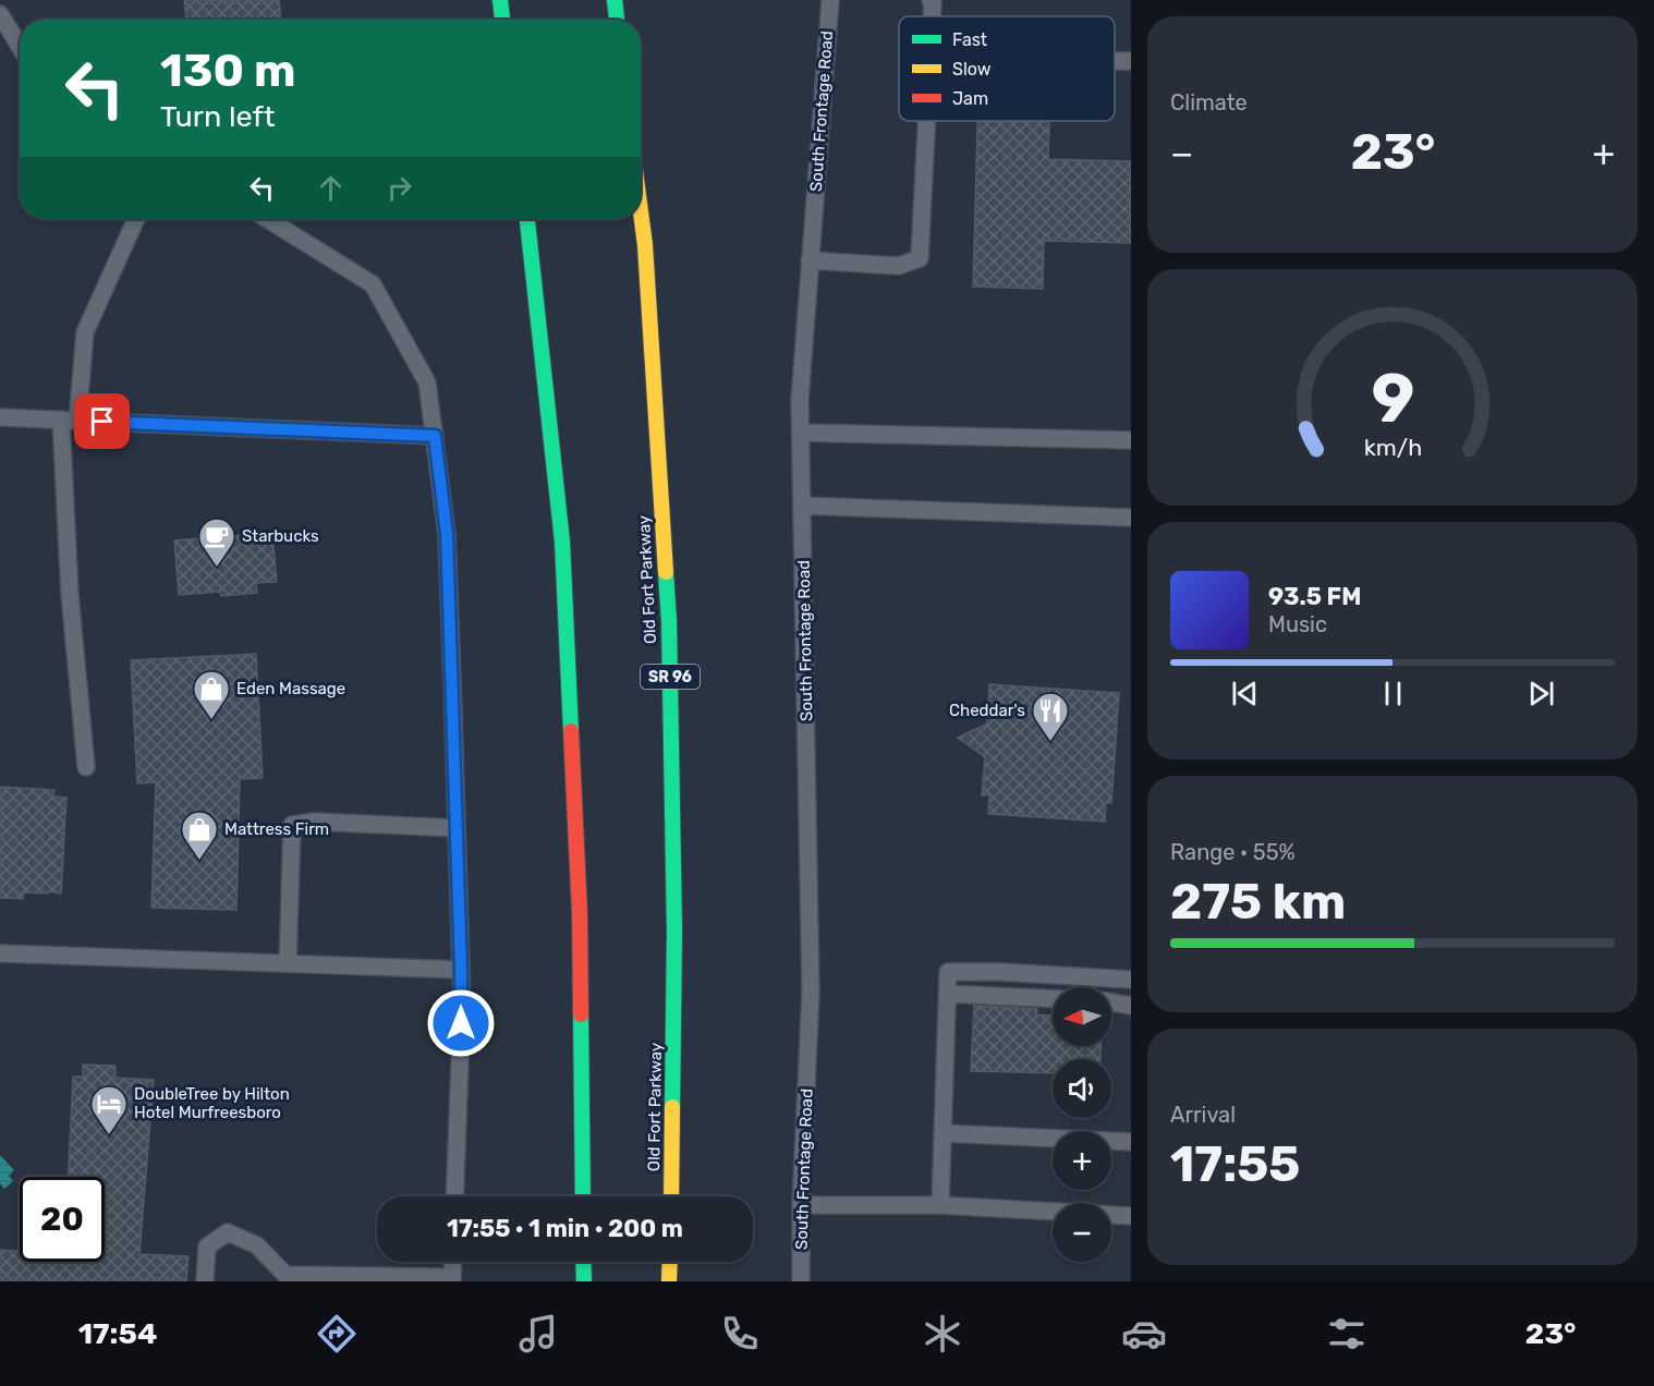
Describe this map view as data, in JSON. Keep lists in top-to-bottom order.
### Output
{
  "streets": {
    "main road": ["Old Fort Parkway", "SR 96"],
    "lane": ["South Frontage Road"]
  },
  "places": {
    "cafe": ["Starbucks"],
    "shop": ["Eden Massage", "Mattress Firm"],
    "restaurant": ["Cheddar's"],
    "hotel": ["DoubleTree by Hilton Hotel Murfreesboro"]
  },
  "legend": ["Fast", "Slow", "Jam"],
  "north": "left",
  "page": {
    "tile": [
      "Climate",
      ["Range · 55%", "275 km"],
      ["Arrival", "17:55"]
    ],
    "turn": ["130 m", "Turn left"],
    "heat": ["−", "23°", "+"],
    "song": ["93.5 FM", "Music"],
    "map_buttons": ["+", "−"],
    "limit": "20",
    "trip": "17:55 · 1 min · 200 m",
    "tabs": ["17:54", "23°"],
    "gauge": ["9", "km/h"]
  }
}
